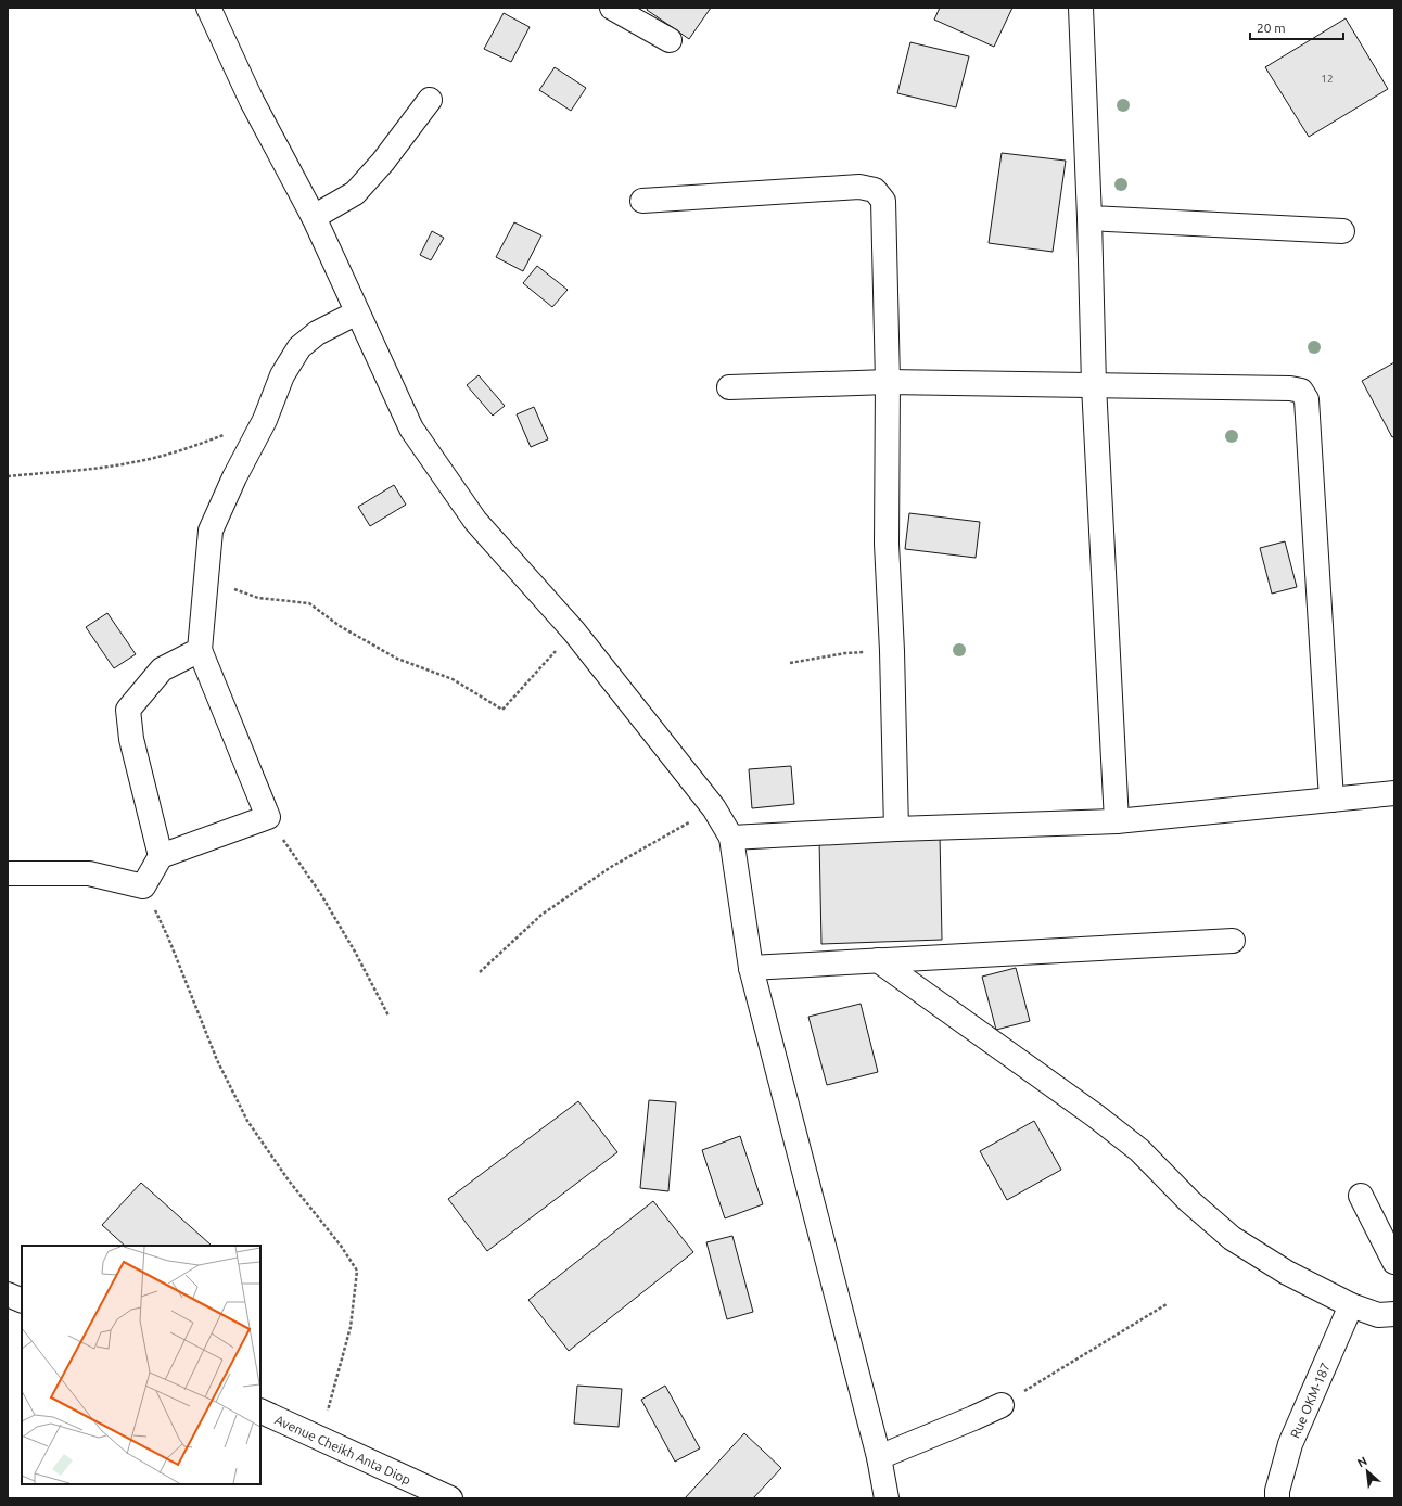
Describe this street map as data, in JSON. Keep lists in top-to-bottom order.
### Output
{
  "streets": {
    "street": ["Rue OKM-187", "Avenue Cheikh Anta Diop"]
  },
  "house_numbers": ["12"],
  "scale_bar": "20 m",
  "north": "top left"
}
